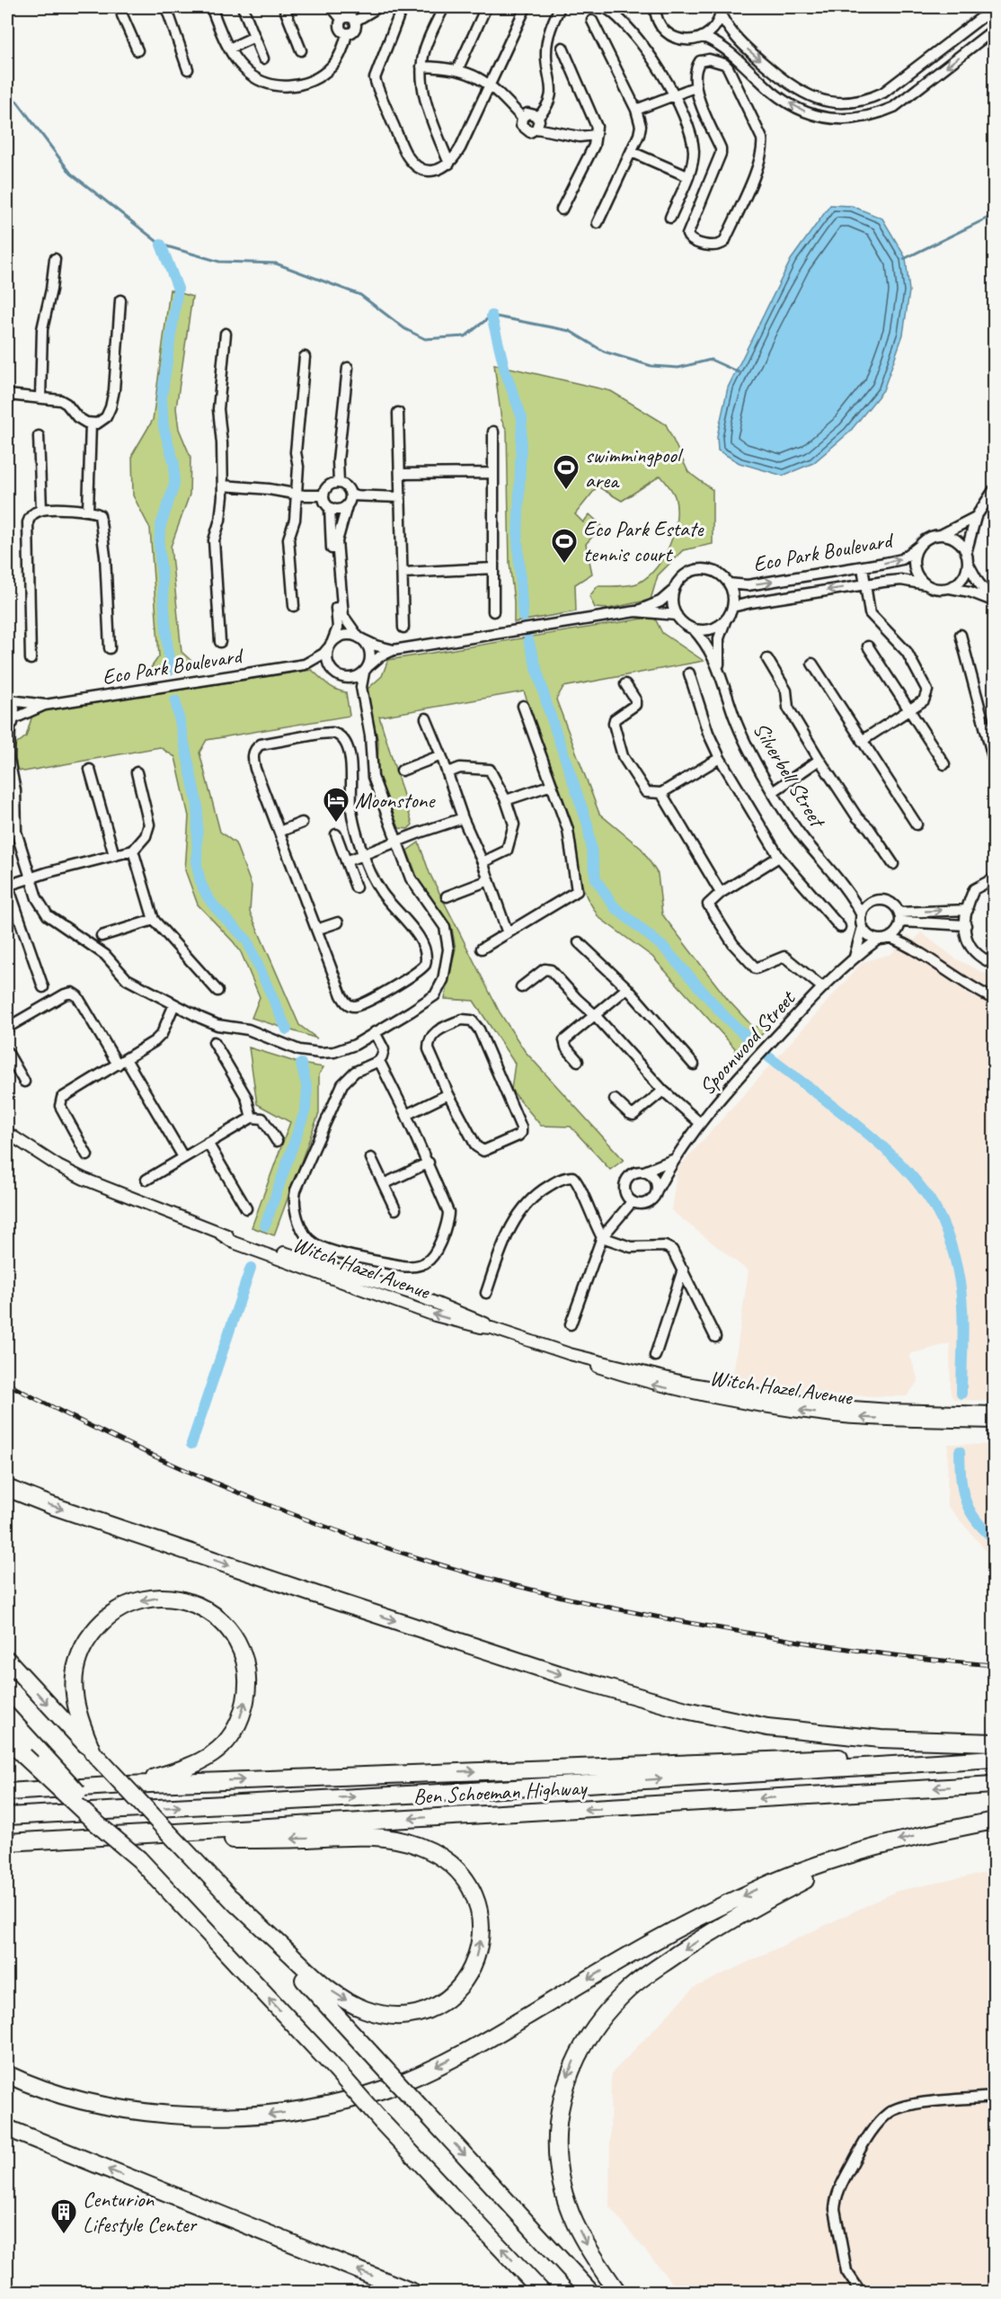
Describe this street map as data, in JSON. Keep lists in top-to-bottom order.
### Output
{
  "streets": {
    "highway": ["Ben Schoeman Highway"],
    "street": [
      "Eco Park Boulevard",
      "Silverbell Street",
      "Spoonwood Street",
      "Witch Hazel Avenue"
    ]
  },
  "crossings": [
    ["Eco Park Boulevard", "Silverbell Street"],
    ["Silverbell Street", "Spoonwood Street"]
  ],
  "places": {
    "sports": ["swimmingpool area", "Eco Park Estate tennis court"],
    "hotel": ["Moonstone"],
    "building": ["Centurion Lifestyle Center"]
  }
}
